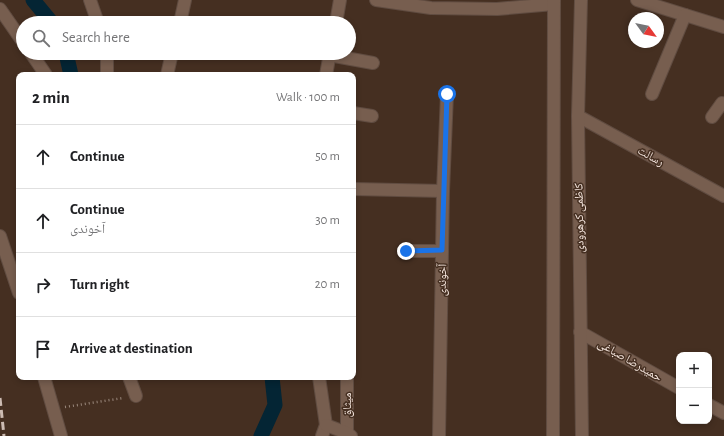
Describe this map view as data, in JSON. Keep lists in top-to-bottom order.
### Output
{
  "streets": {
    "street": [
      "رسالت",
      "کاظمی کرهرودی",
      "آخوندی",
      "حمیدرضا صباغی",
      "میثاق"
    ]
  },
  "crossings": [
    ["رسالت", "کاظمی کرهرودی"],
    ["کاظمی کرهرودی", "حمیدرضا صباغی"]
  ],
  "north": "bottom right",
  "page": {
    "search": "Search here",
    "heading": ["2 min", "Walk · 100 m"],
    "list": [
      ["Continue", "50 m"],
      ["Continue", "آخوندی", "30 m"],
      ["Turn right", "20 m"],
      "Arrive at destination"
    ],
    "map_buttons": ["+", "−"]
  }
}
